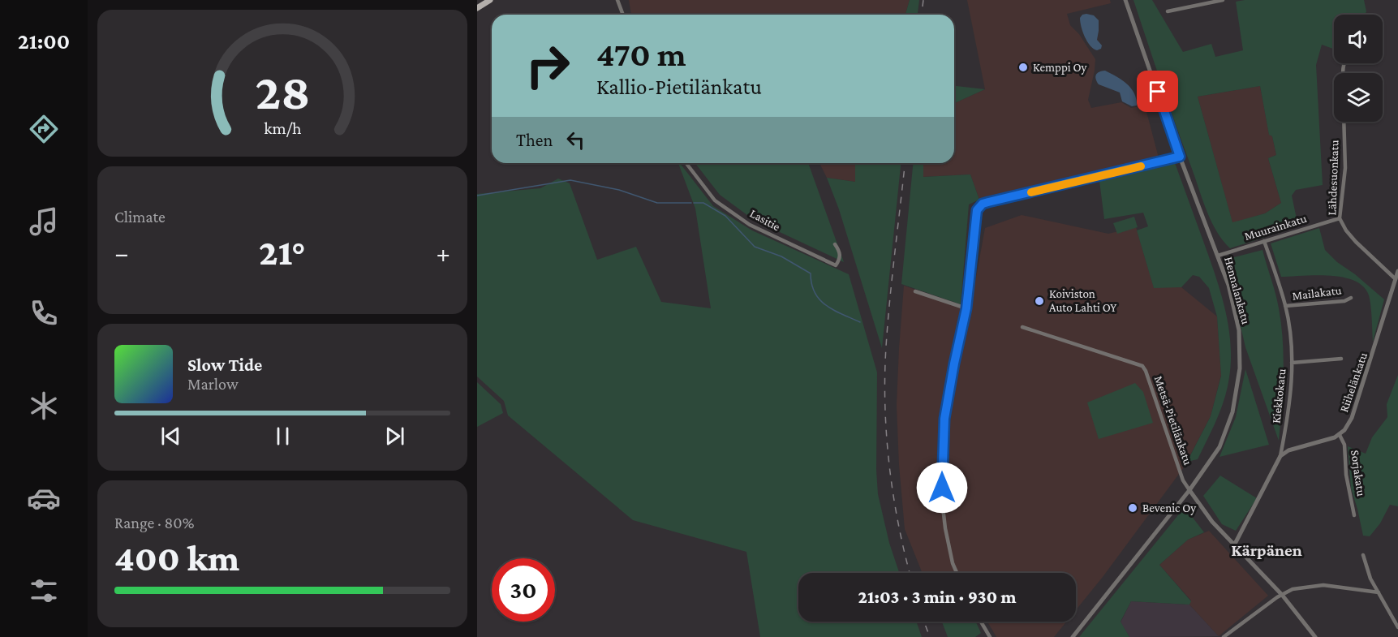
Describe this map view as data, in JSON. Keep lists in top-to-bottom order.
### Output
{
  "streets": {
    "street": [
      "Lähdesuonkatu",
      "Lasitie",
      "Muurainkatu",
      "Hennalankatu",
      "Mailakatu",
      "Riihelänkatu",
      "Kiekkokatu",
      "Metsä-Pietilänkatu",
      "Sorjakatu"
    ]
  },
  "crossings": [
    ["Lähdesuonkatu", "Muurainkatu"],
    ["Lähdesuonkatu", "Riihelänkatu"],
    ["Muurainkatu", "Hennalankatu"],
    ["Muurainkatu", "Kiekkokatu"],
    ["Hennalankatu", "Metsä-Pietilänkatu"],
    ["Mailakatu", "Kiekkokatu"],
    ["Riihelänkatu", "Sorjakatu"]
  ],
  "districts": ["Kärpänen"],
  "places": ["Kemppi Oy", "Koiviston Auto Lahti OY", "Bevenic Oy"],
  "page": {
    "tabs": "21:00",
    "turn": ["470 m", "Kallio-Pietilänkatu"],
    "then": "Then",
    "tile": [
      "Climate",
      ["Range · 80%", "400 km"]
    ],
    "heat": ["−", "21°", "+"],
    "song": ["Slow Tide", "Marlow"],
    "limit": "30",
    "trip": "21:03 · 3 min · 930 m",
    "gauge": ["28", "km/h"]
  }
}
